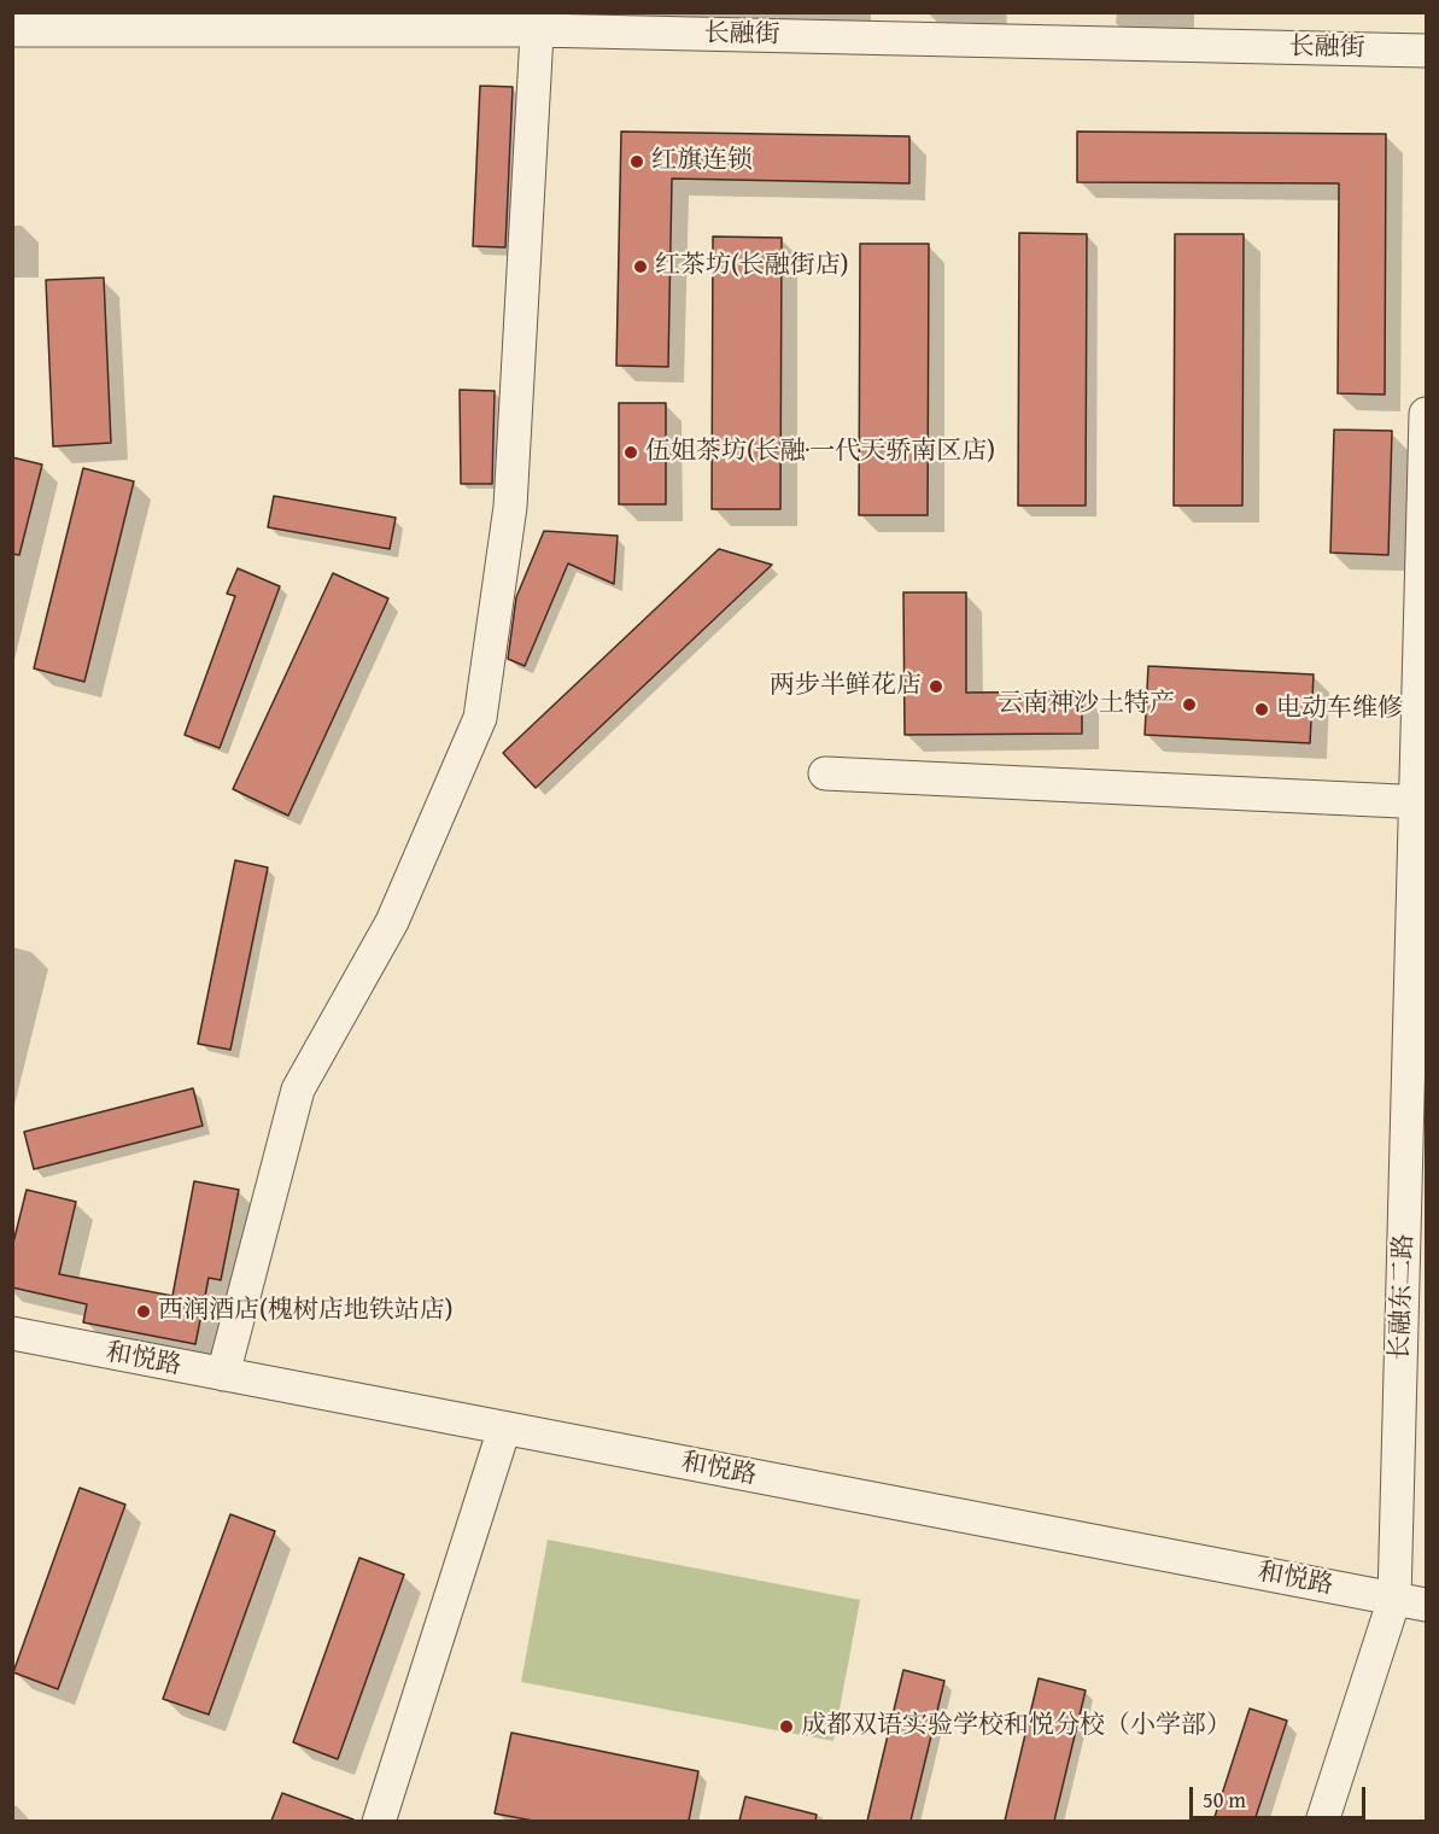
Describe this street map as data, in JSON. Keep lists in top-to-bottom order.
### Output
{
  "streets": {
    "street": ["长融街", "长融东二路", "和悦路"]
  },
  "crossings": [
    ["长融东二路", "和悦路"]
  ],
  "places": [
    "红旗连锁",
    "红茶坊(长融街店)",
    "伍姐茶坊(长融·一代天骄南区店)",
    "两步半鲜花店",
    "云南神沙土特产",
    "电动车维修",
    "西润酒店(槐树店地铁站店)",
    "成都双语实验学校和悦分校（小学部）"
  ],
  "scale_bar": "50 m"
}
